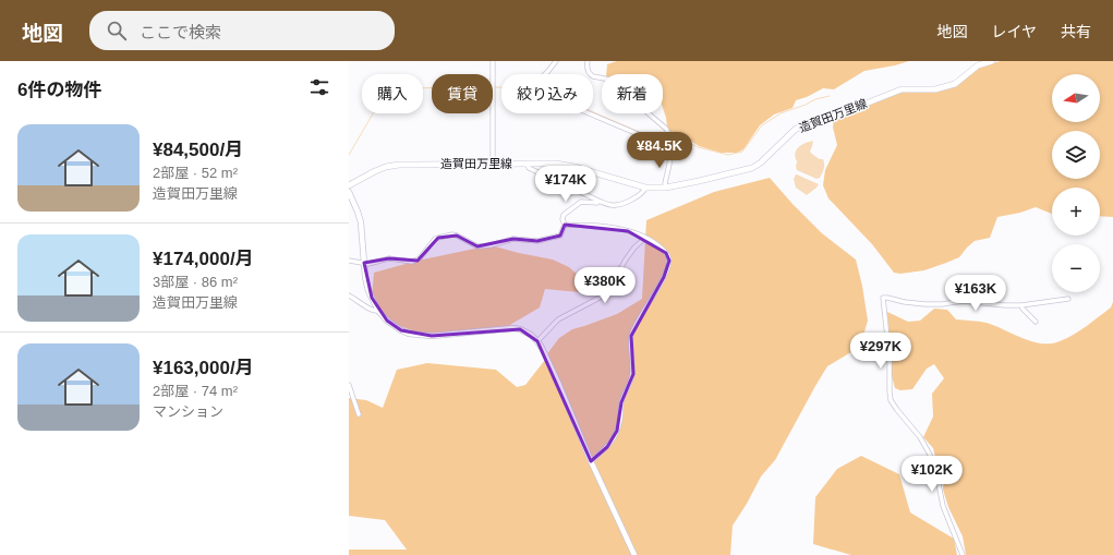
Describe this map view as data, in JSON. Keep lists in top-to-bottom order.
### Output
{
  "streets": {
    "main road": ["造賀田万里線"]
  },
  "north": "left",
  "page": {
    "header": "地図",
    "search": "ここで検索",
    "nav": ["地図", "レイヤ", "共有"],
    "heading": "6件の物件",
    "map_buttons": ["+", "−"],
    "chip": [
      "購入",
      "賃貸",
      "絞り込み",
      "新着"
    ],
    "list": [
      {
        "name": "¥84,500/月",
        "note": "2部屋 · 52 m² · 造賀田万里線"
      },
      {
        "name": "¥174,000/月",
        "note": "3部屋 · 86 m² · 造賀田万里線"
      },
      {
        "name": "¥163,000/月",
        "note": "2部屋 · 74 m² · マンション"
      }
    ],
    "price": [
      "¥84.5K",
      "¥174K",
      "¥380K",
      "¥163K",
      "¥297K",
      "¥102K"
    ]
  }
}
